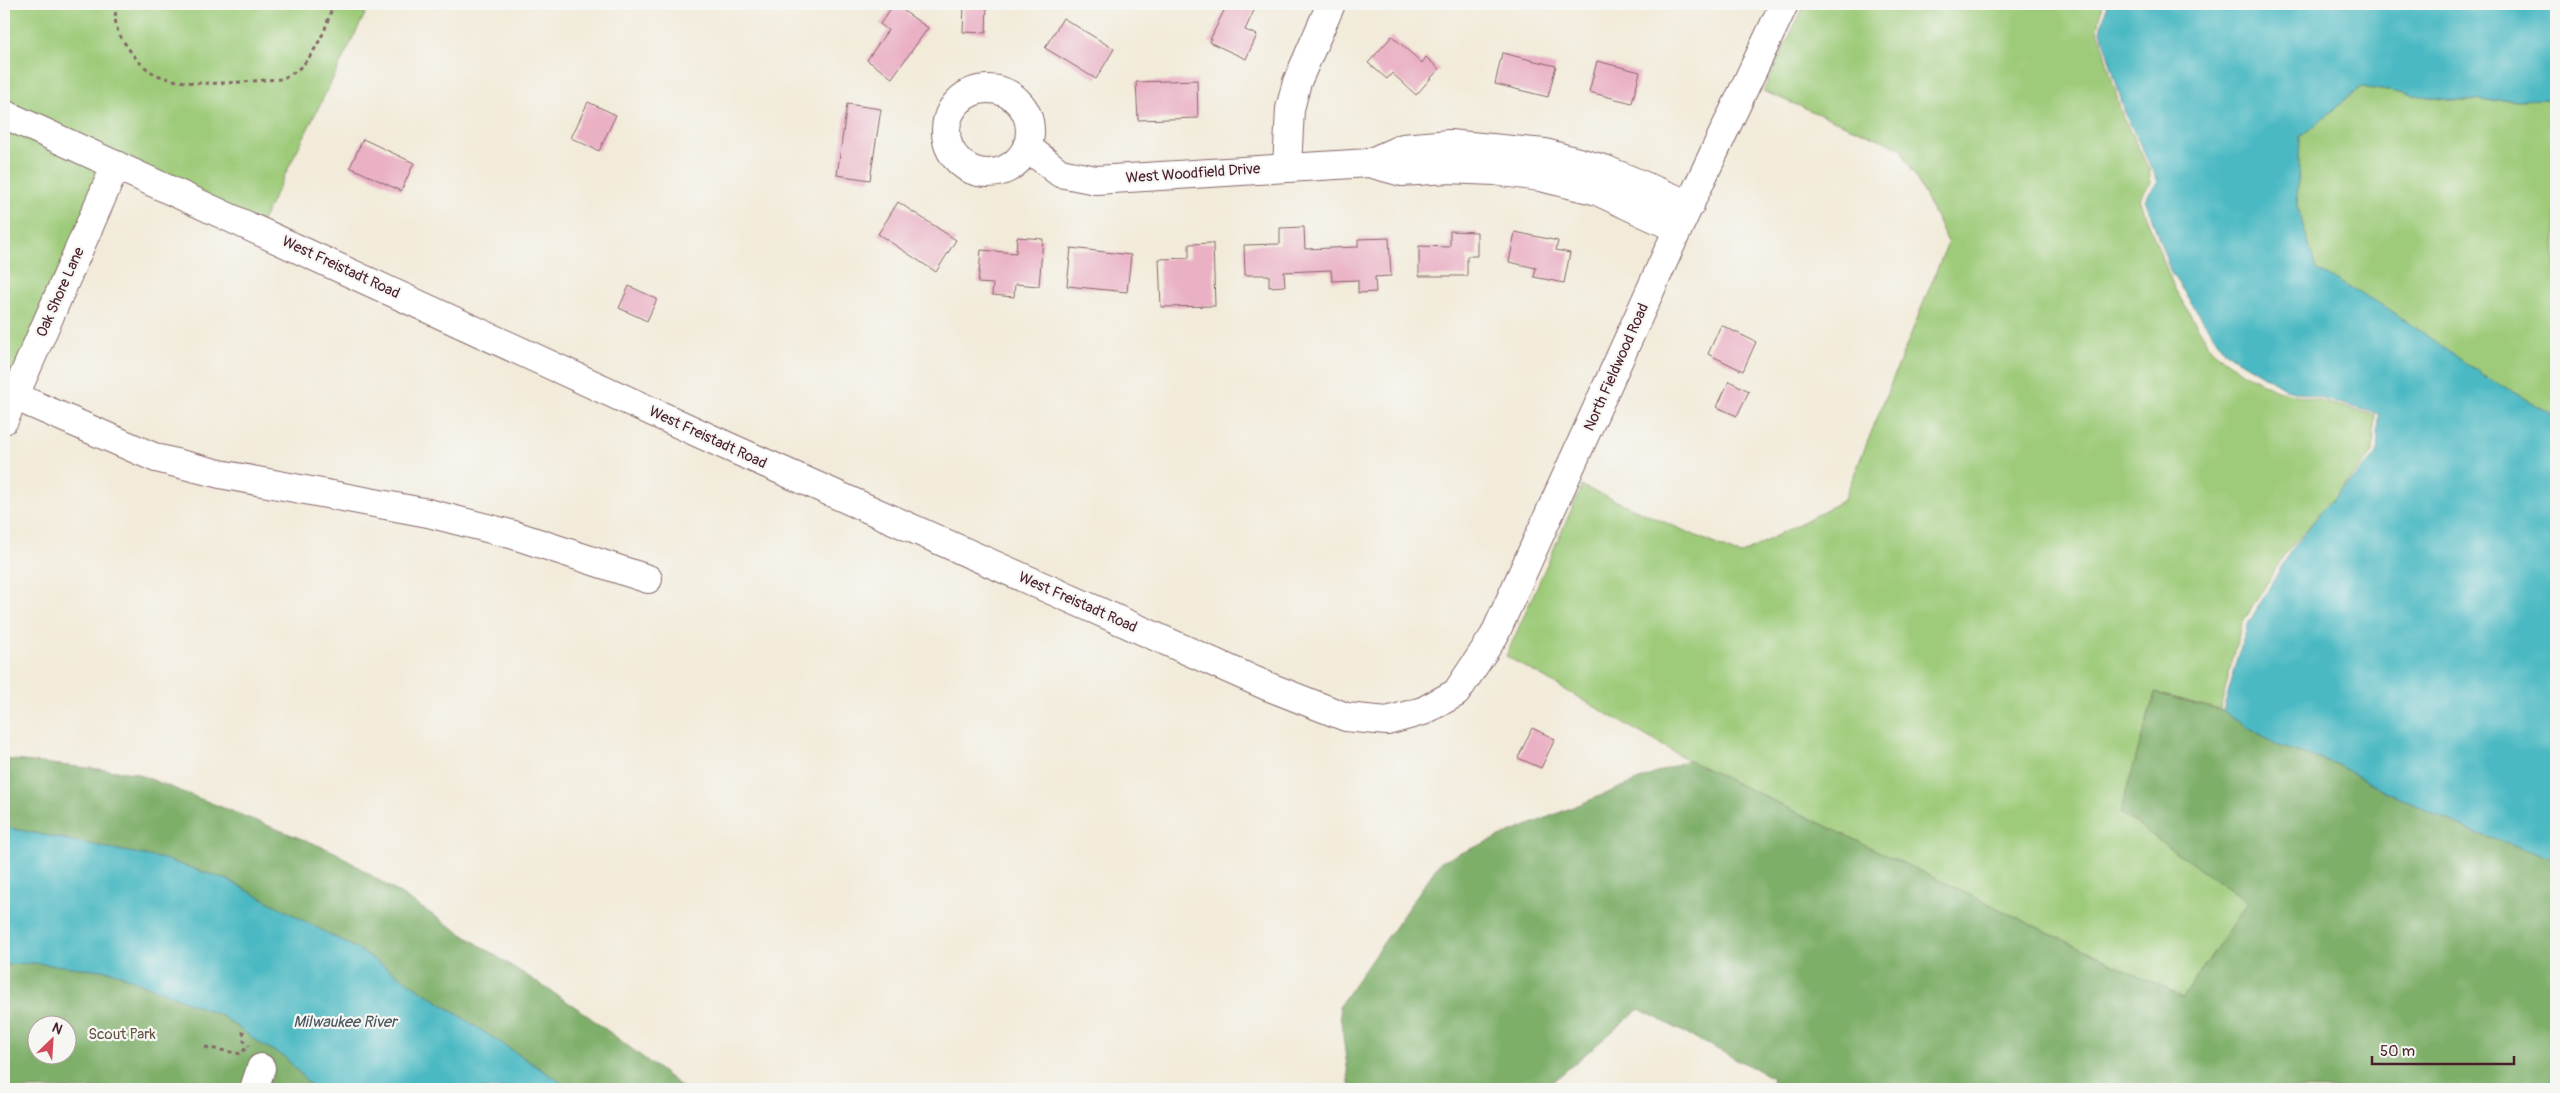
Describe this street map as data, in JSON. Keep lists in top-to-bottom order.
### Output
{
  "streets": {
    "street": [
      "West Woodfield Drive",
      "West Freistadt Road",
      "Oak Shore Lane",
      "North Fieldwood Road"
    ]
  },
  "crossings": [
    ["West Woodfield Drive", "North Fieldwood Road"],
    ["West Freistadt Road", "Oak Shore Lane"],
    ["West Freistadt Road", "North Fieldwood Road"]
  ],
  "water": ["Milwaukee River"],
  "parks": ["Scout Park"],
  "scale_bar": "50 m",
  "north": "top right"
}
